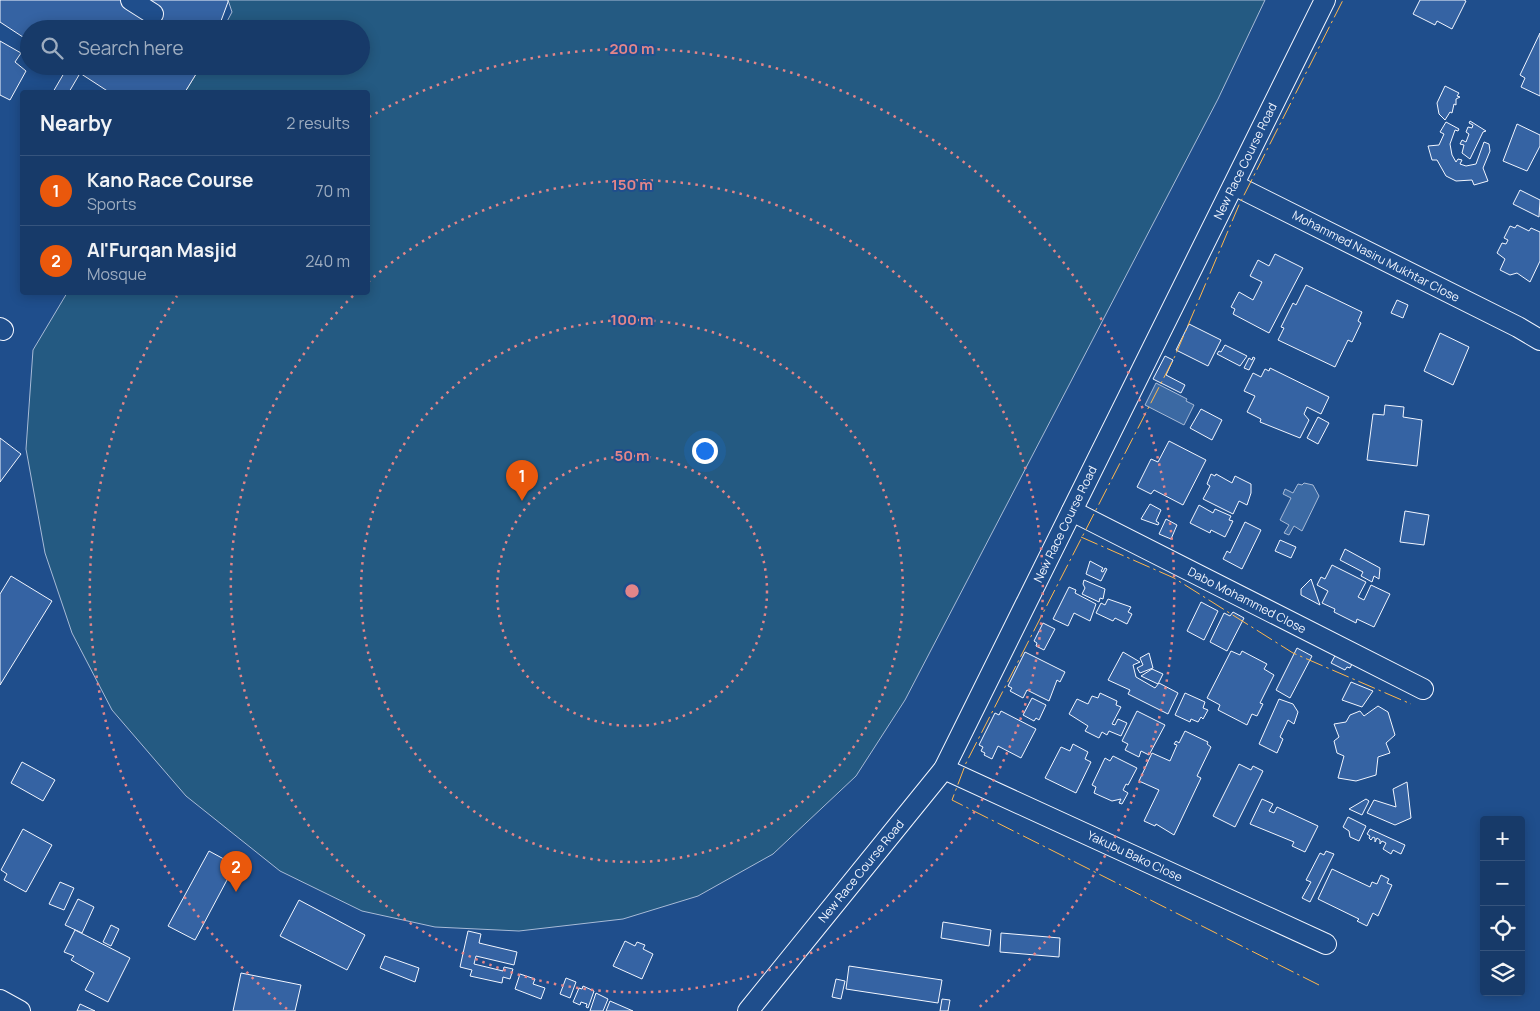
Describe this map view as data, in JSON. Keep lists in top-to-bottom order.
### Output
{
  "streets": {
    "street": [
      "New Race Course Road",
      "Mohammed Nasiru Mukhtar Close",
      "Dabo Mohammed Close",
      "Yakubu Bako Close"
    ]
  },
  "crossings": [
    ["New Race Course Road", "Mohammed Nasiru Mukhtar Close"],
    ["New Race Course Road", "Dabo Mohammed Close"],
    ["New Race Course Road", "Yakubu Bako Close"]
  ],
  "page": {
    "search": "Search here",
    "heading": ["Nearby", "2 results"],
    "list": [
      {
        "mark": "1",
        "name": "Kano Race Course",
        "note": "Sports",
        "value": "70 m"
      },
      {
        "mark": "2",
        "name": "Al'Furqan Masjid",
        "note": "Mosque",
        "value": "240 m"
      }
    ],
    "pins": ["1", "2"],
    "map_buttons": ["+", "−"]
  },
  "rings": [
    "200 m",
    "150 m",
    "100 m",
    "50 m"
  ]
}
